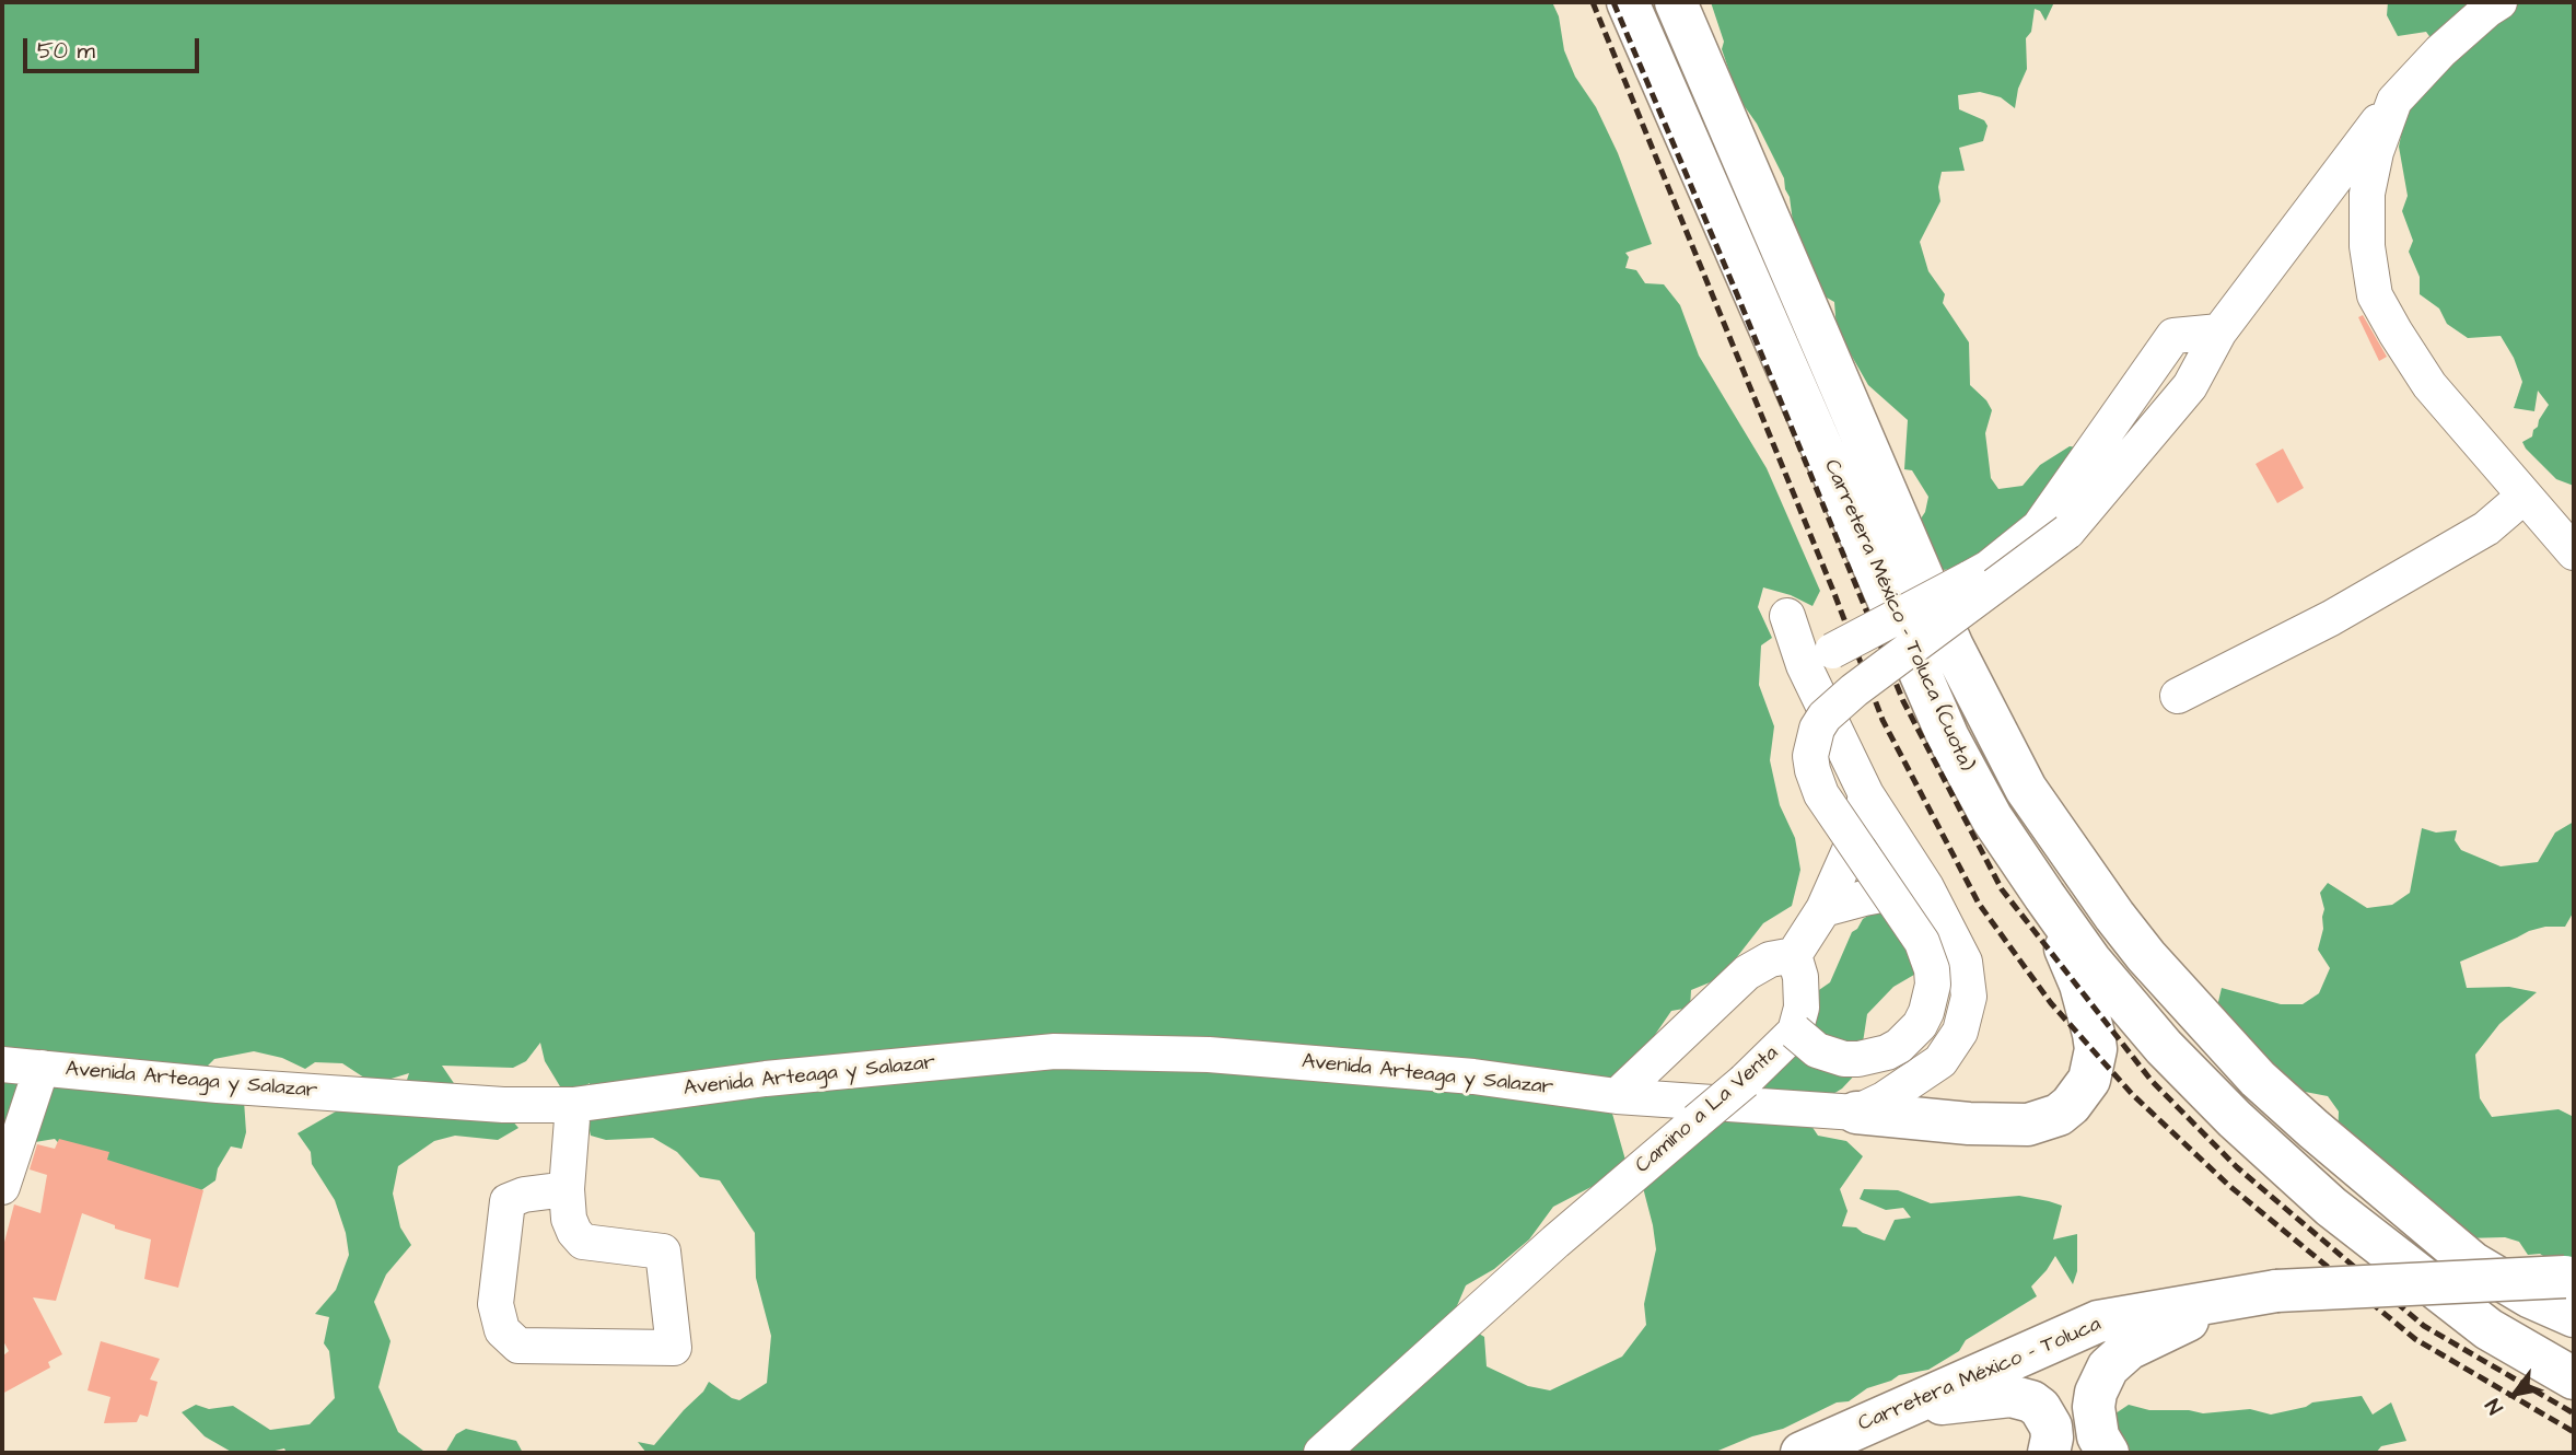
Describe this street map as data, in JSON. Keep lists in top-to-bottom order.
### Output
{
  "streets": {
    "main road": ["Carretera México - Toluca (Cuota)", "Carretera México - Toluca"],
    "street": ["Avenida Arteaga y Salazar", "Camino a La Venta"]
  },
  "crossings": [
    ["Carretera México - Toluca (Cuota)", "Carretera México - Toluca"]
  ],
  "scale_bar": "50 m",
  "north": "bottom left"
}
